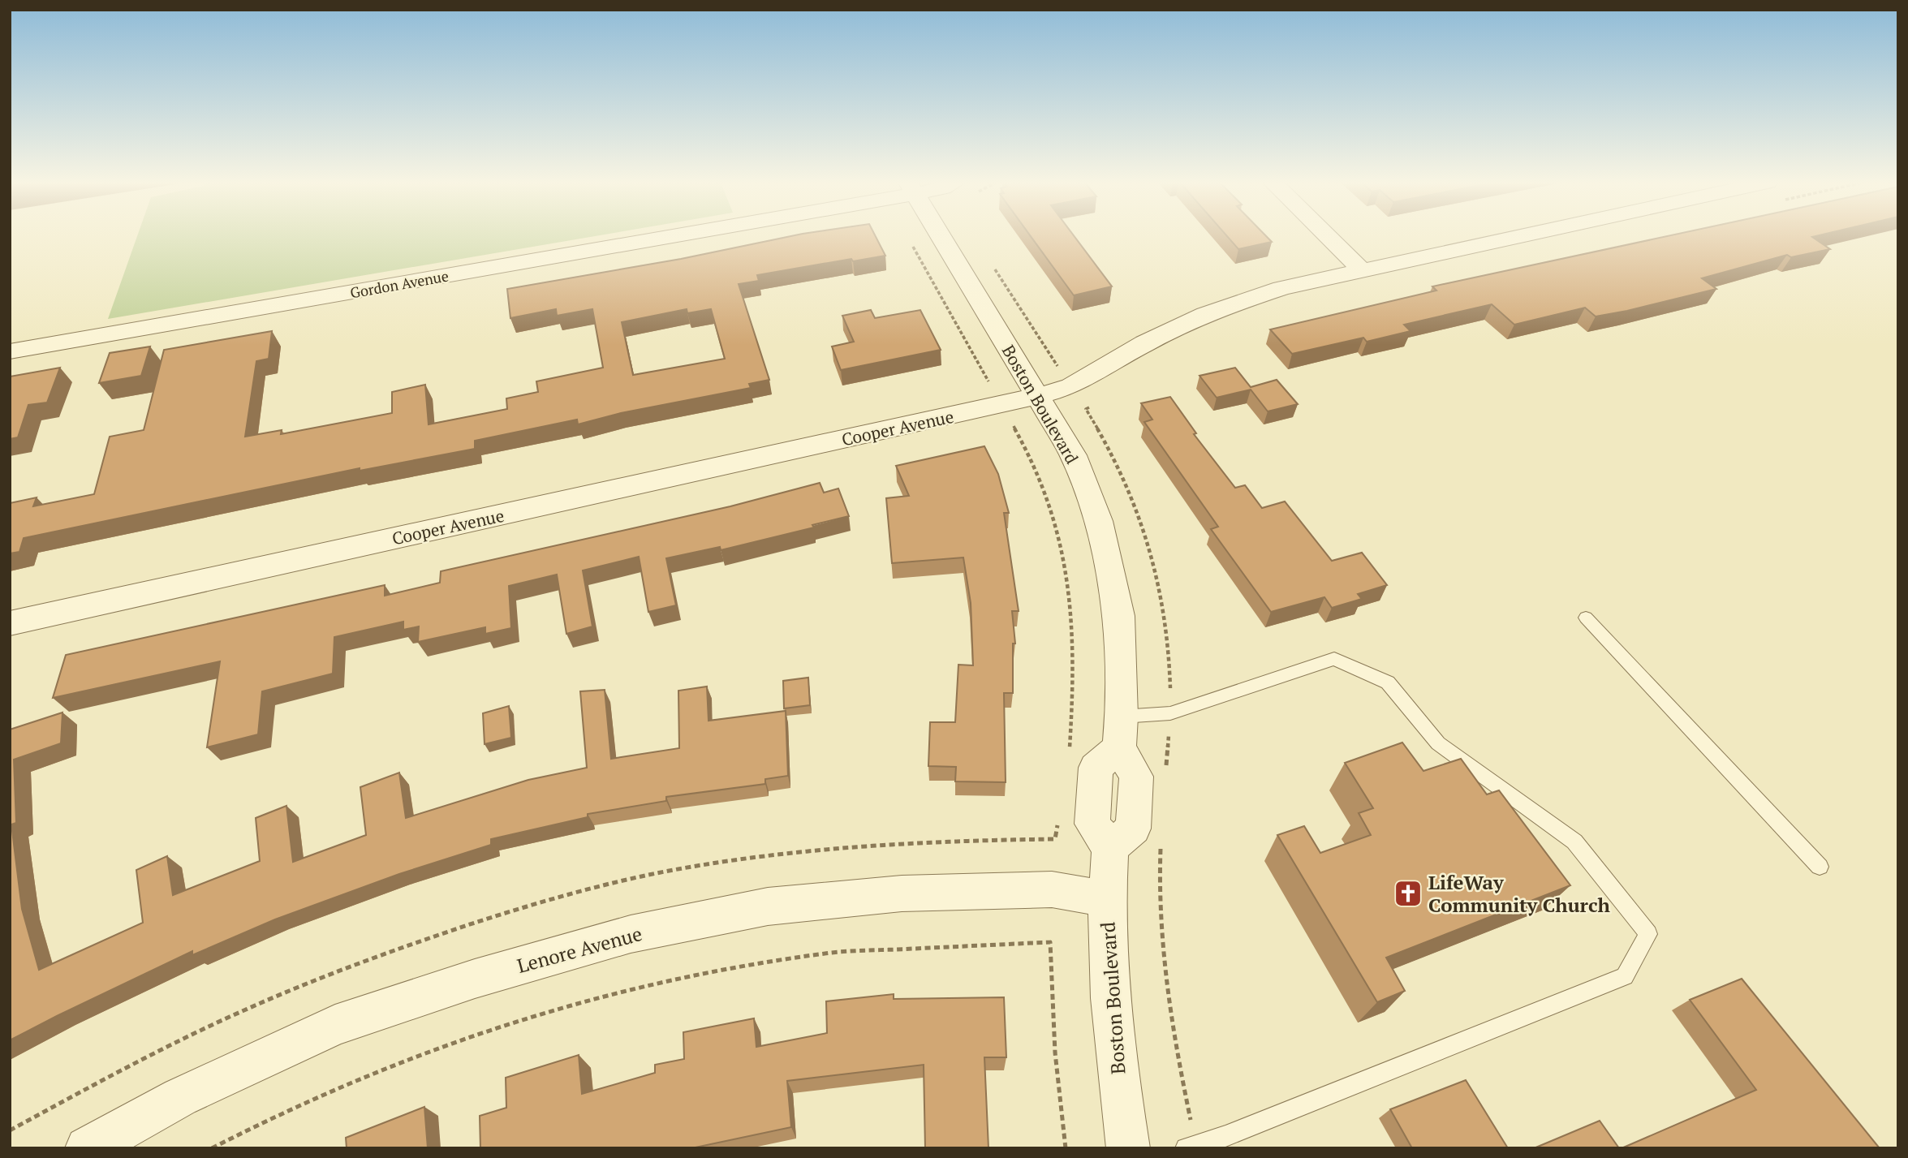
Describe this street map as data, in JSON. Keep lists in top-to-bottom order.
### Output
{
  "streets": {
    "street": [
      "Gordon Avenue",
      "Boston Boulevard",
      "Cooper Avenue",
      "Lenore Avenue"
    ]
  },
  "crossings": [
    ["Boston Boulevard", "Cooper Avenue"],
    ["Boston Boulevard", "Lenore Avenue"]
  ],
  "places": {
    "church": ["LifeWay Community Church"]
  }
}
